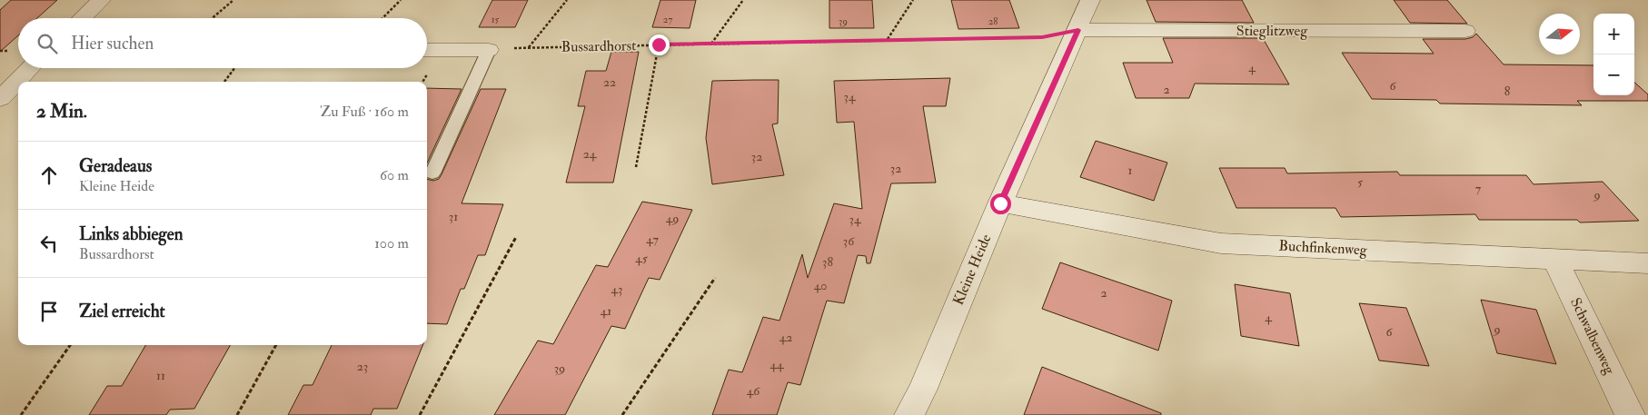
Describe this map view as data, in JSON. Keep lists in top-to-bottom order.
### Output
{
  "streets": {
    "street": [
      "Stieglitzweg",
      "Buchfinkenweg",
      "Kleine Heide",
      "Schwalbenweg"
    ],
    "path": ["Bussardhorst"]
  },
  "crossings": [
    ["Stieglitzweg", "Bussardhorst"],
    ["Stieglitzweg", "Kleine Heide"],
    ["Bussardhorst", "Kleine Heide"],
    ["Buchfinkenweg", "Kleine Heide"],
    ["Buchfinkenweg", "Schwalbenweg"]
  ],
  "house_numbers": [
    "15",
    "27",
    "39",
    "28",
    "4",
    "22",
    "6",
    "2",
    "8",
    "34",
    "24",
    "32",
    "32",
    "1",
    "5",
    "7",
    "9",
    "31",
    "49",
    "34",
    "47",
    "36",
    "45",
    "38",
    "40",
    "43",
    "2",
    "41",
    "4",
    "9",
    "6",
    "42",
    "44",
    "23",
    "39",
    "11",
    "46"
  ],
  "north": "right",
  "page": {
    "map_buttons": ["+", "−"],
    "search": "Hier suchen",
    "heading": ["2 Min.", "Zu Fuß · 160 m"],
    "list": [
      ["Geradeaus", "Kleine Heide", "60 m"],
      ["Links abbiegen", "Bussardhorst", "100 m"],
      "Ziel erreicht"
    ]
  }
}
